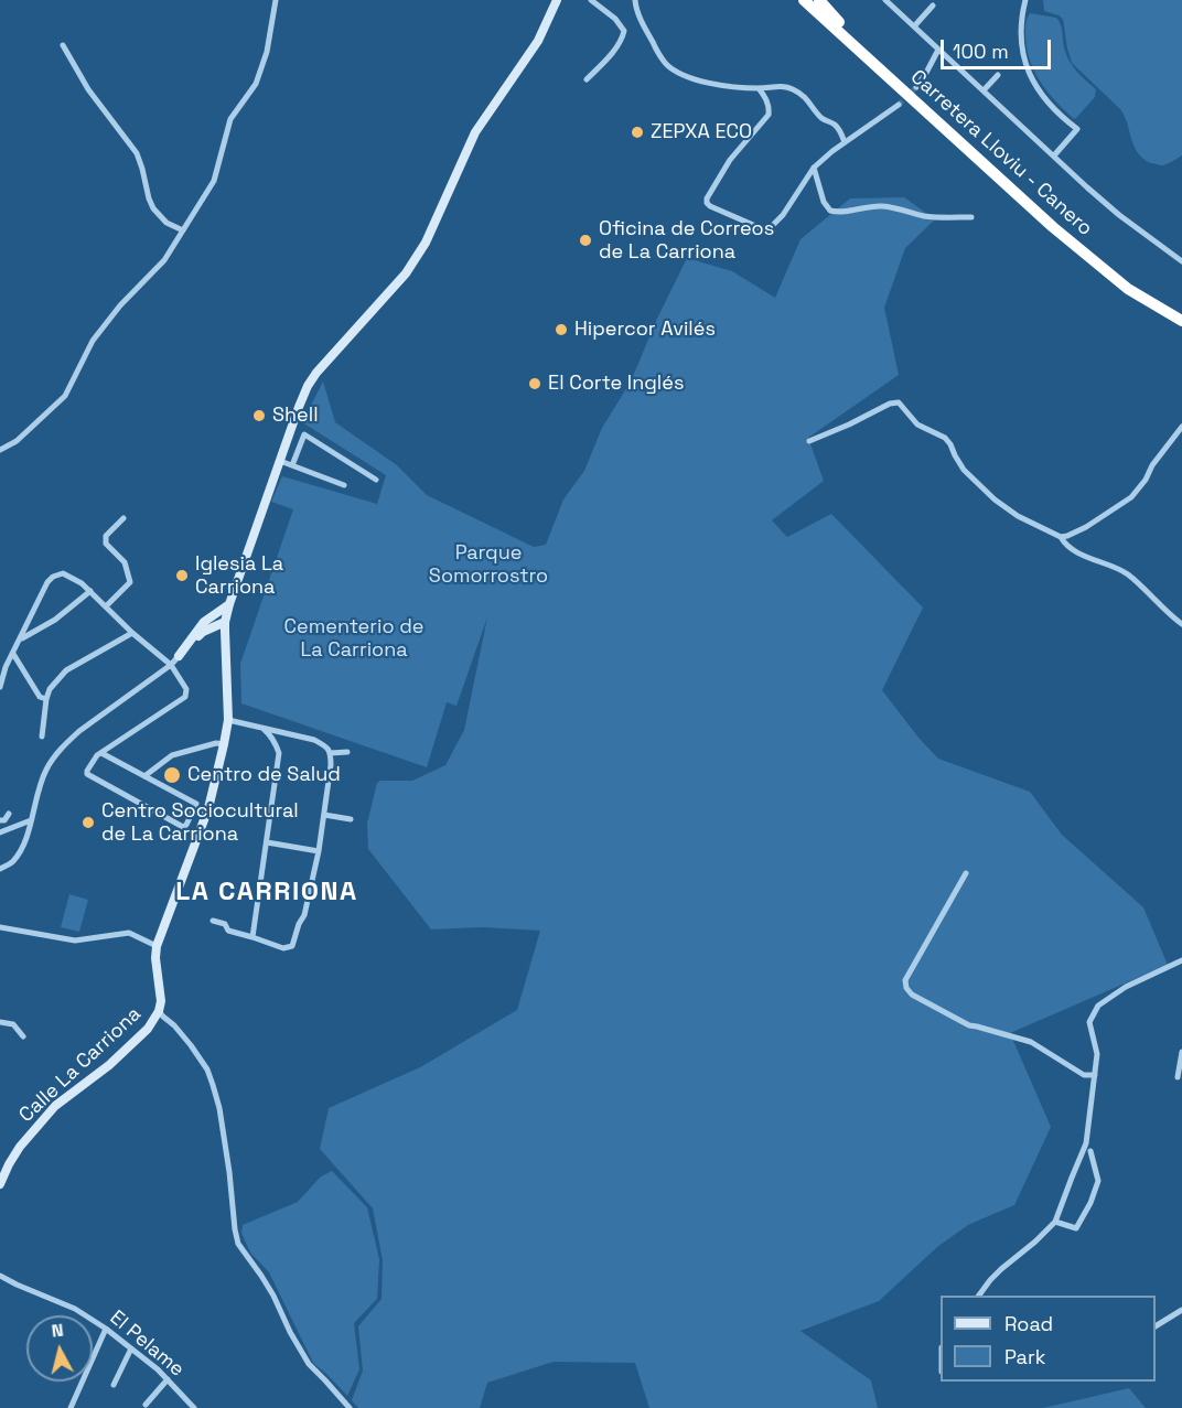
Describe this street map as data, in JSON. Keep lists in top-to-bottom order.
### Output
{
  "streets": {
    "highway": ["Carretera Lloviu - Canero"],
    "main road": ["Calle La Carriona"],
    "street": ["El Pelame"]
  },
  "districts": ["LA CARRIONA"],
  "parks": ["Parque Somorrostro", "Cementerio de La Carriona"],
  "places": [
    "ZEPXA ECO",
    "Oficina de Correos de La Carriona",
    "Hipercor Avilés",
    "El Corte Inglés",
    "Shell",
    "Iglesia La Carriona",
    "Centro de Salud",
    "Centro Sociocultural de La Carriona"
  ],
  "legend": ["Road", "Park"],
  "scale_bar": "100 m",
  "north": "top"
}
